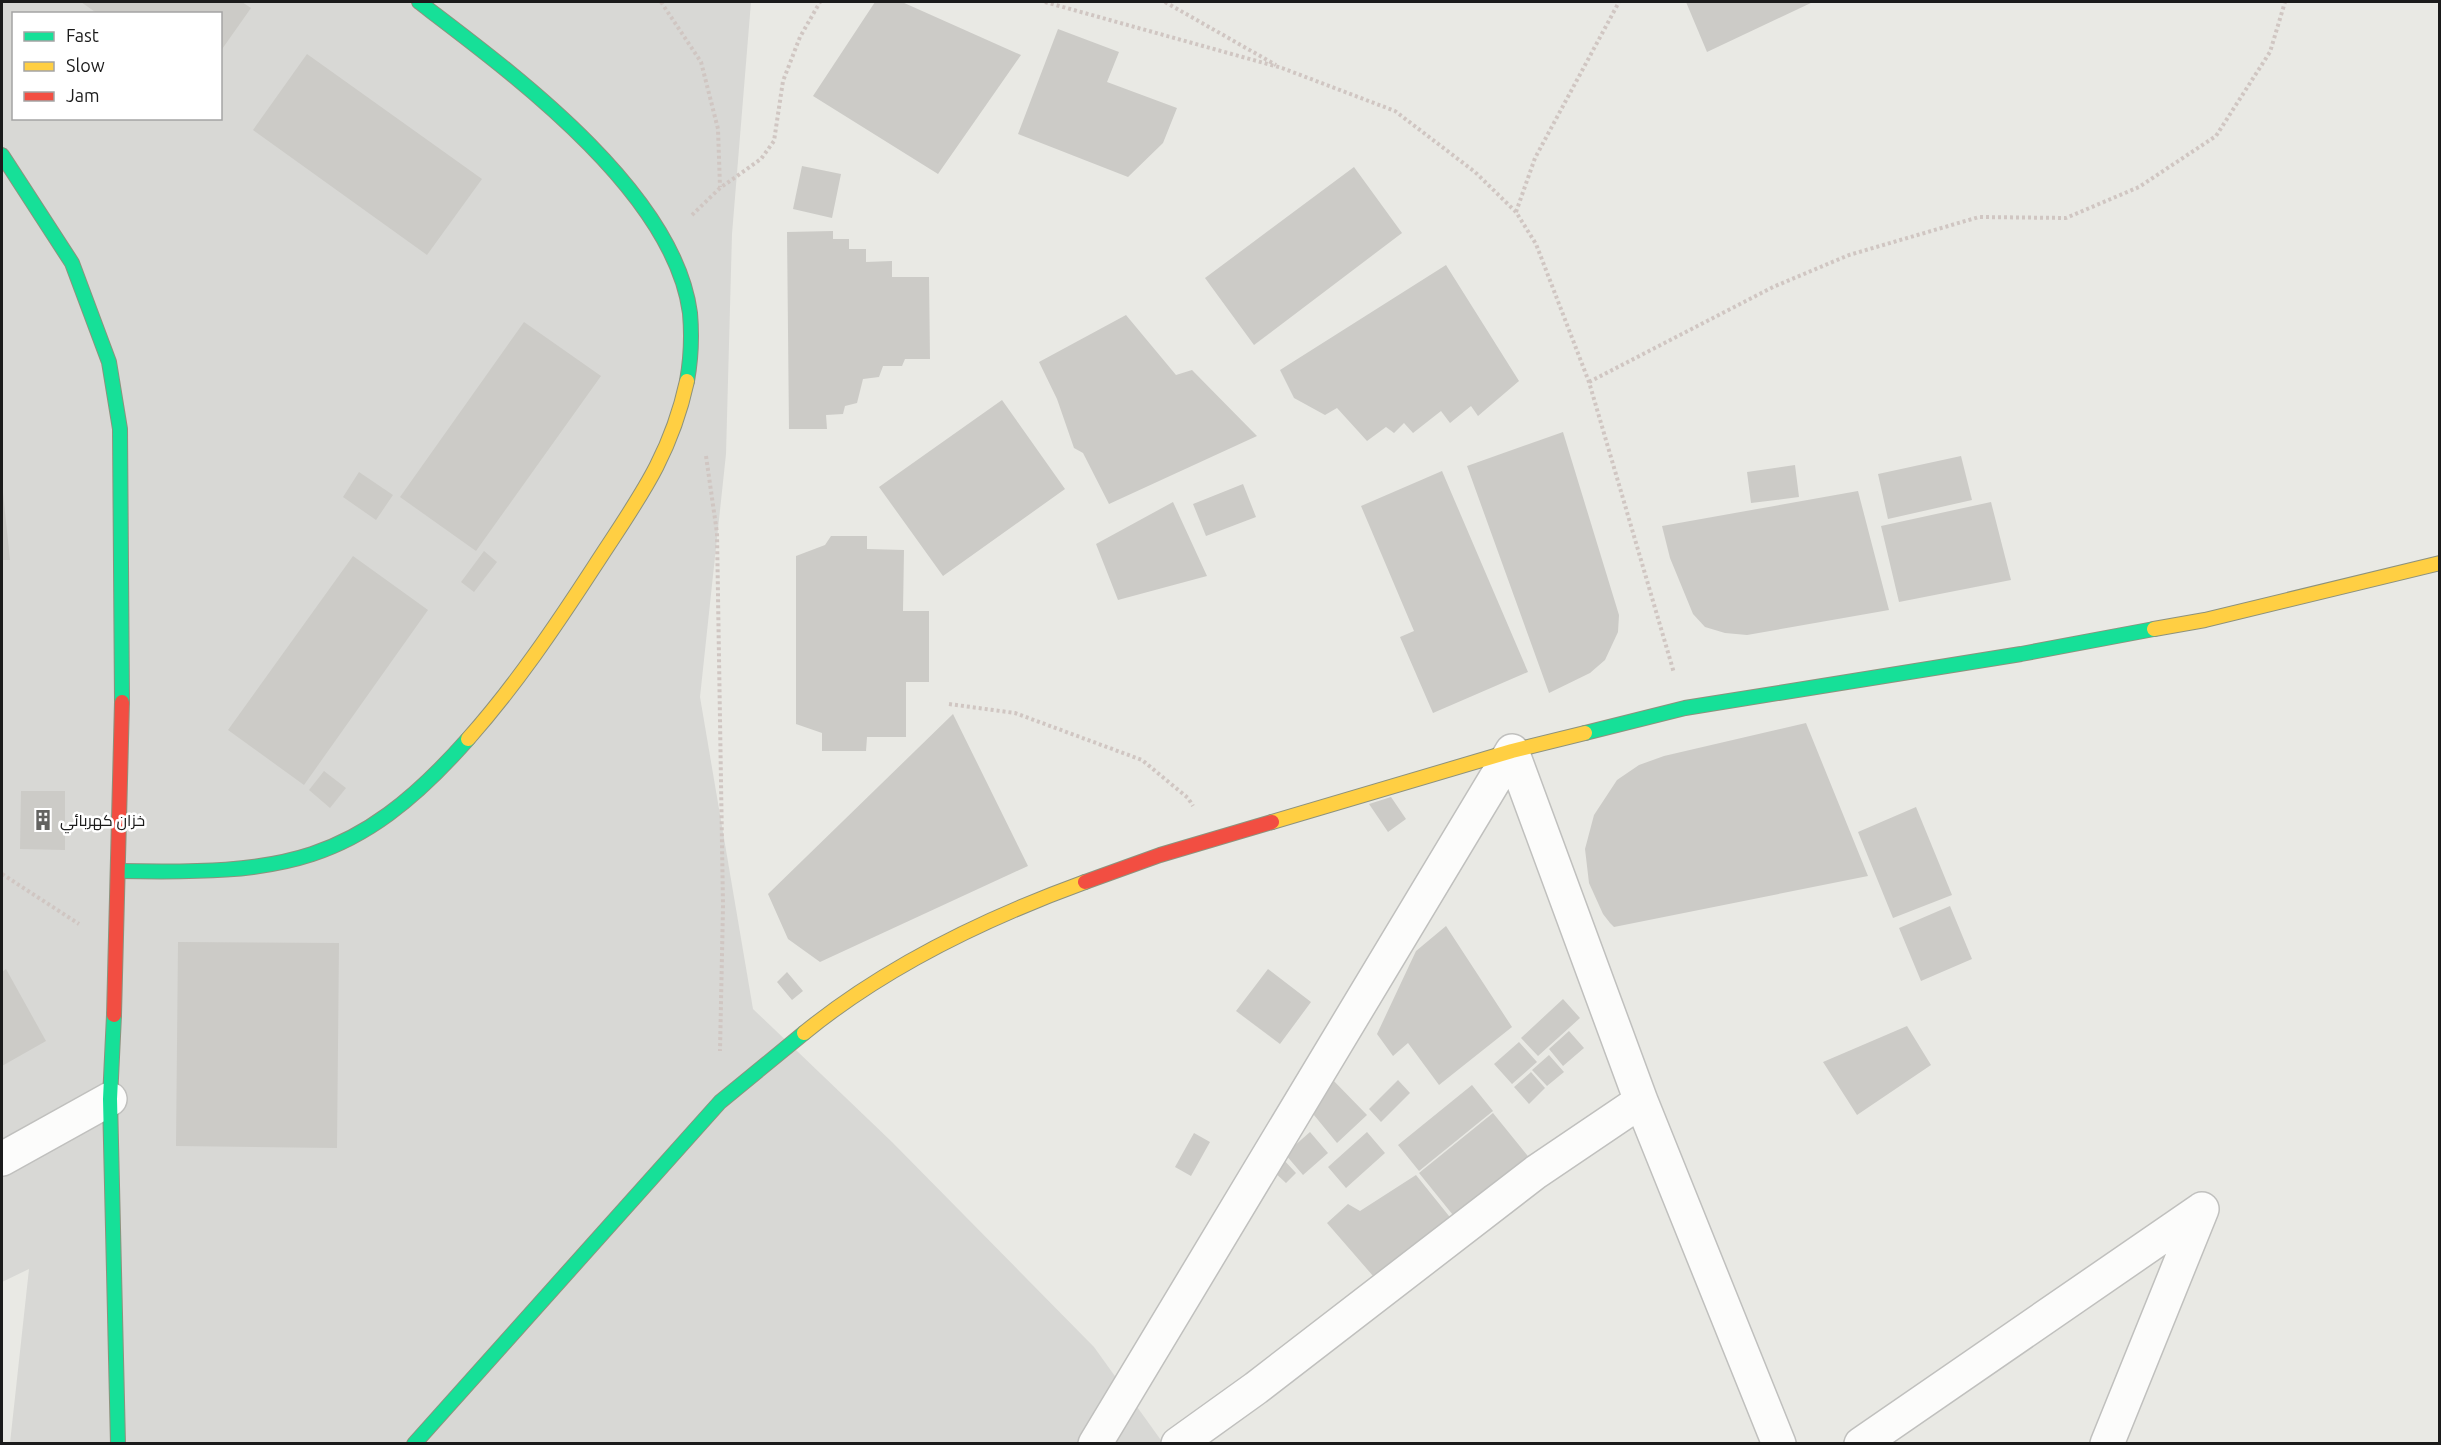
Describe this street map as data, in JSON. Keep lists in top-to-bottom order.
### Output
{
  "places": {
    "building": ["خزان كهربائي"]
  },
  "legend": ["Fast", "Slow", "Jam"]
}
